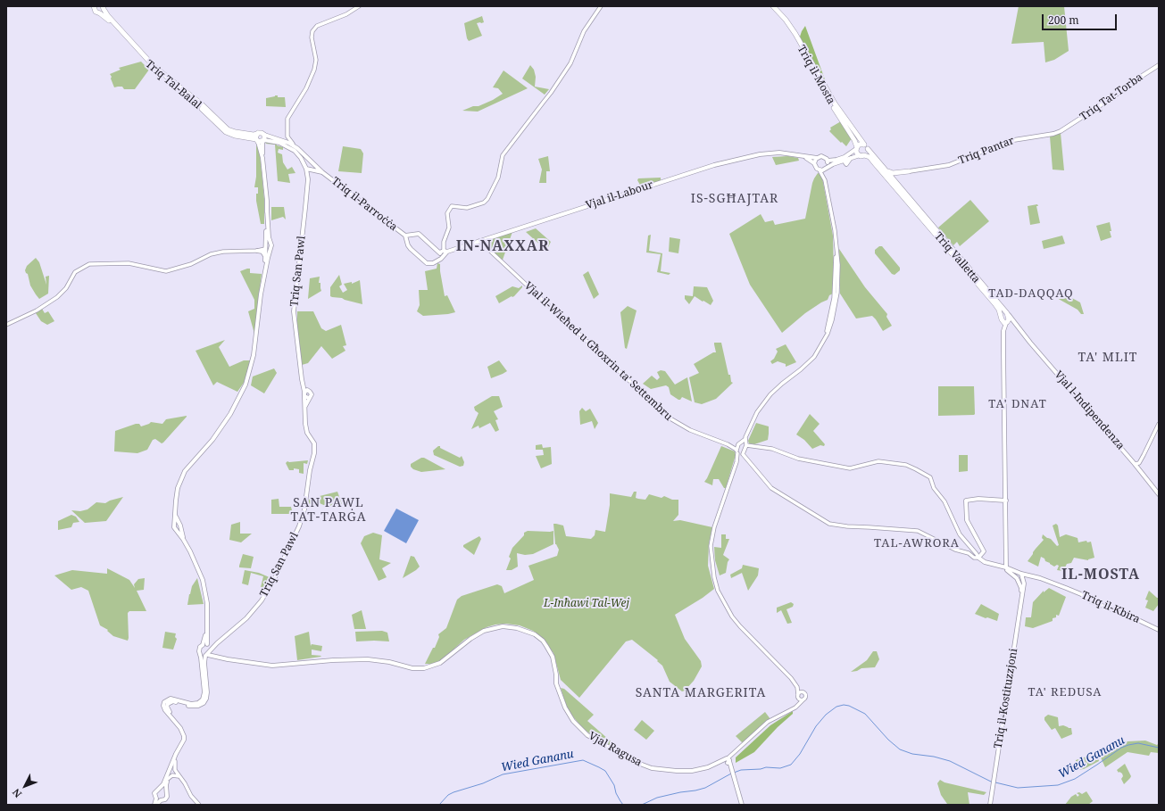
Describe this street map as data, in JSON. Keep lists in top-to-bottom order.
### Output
{
  "streets": {
    "highway": ["Triq il-Mosta", "Triq Tal-Balal", "Triq Valletta"],
    "main road": [
      "Triq Tat-Torba",
      "Triq Pantar",
      "Vjal il-Labour",
      "Triq il-Parroċċa",
      "Triq San Pawl",
      "Vjal l-Indipendenza",
      "Triq il-Kbira",
      "Triq il-Kostituzzjoni",
      "Vjal Ragusa"
    ],
    "street": ["Vjal il-Wieħed u Għoxrin ta' Settembru"]
  },
  "crossings": [
    ["Triq il-Mosta", "Triq Valletta"],
    ["Triq Tal-Balal", "Triq il-Parroċċa"],
    ["Triq Tat-Torba", "Triq Pantar"],
    ["Vjal il-Labour", "Vjal il-Wieħed u Għoxrin ta' Settembru"],
    ["Triq il-Parroċċa", "Triq San Pawl"],
    ["Triq Valletta", "Vjal l-Indipendenza"],
    ["Triq San Pawl", "Vjal Ragusa"],
    ["Triq il-Kbira", "Triq il-Kostituzzjoni"]
  ],
  "districts": [
    "IS-SGĦAJTAR",
    "IN-NAXXAR",
    "TAD-DAQQAQ",
    "TA' MLIT",
    "TA' DNAT",
    "SAN PAWL TAT-TARĠA",
    "TAL-AWRORA",
    "IL-MOSTA",
    "TA' REDUSA",
    "SANTA MARGERITA"
  ],
  "water": ["Wied Gananu"],
  "parks": ["L-Inħawi Tal-Wej"],
  "scale_bar": "200 m",
  "north": "bottom left"
}
